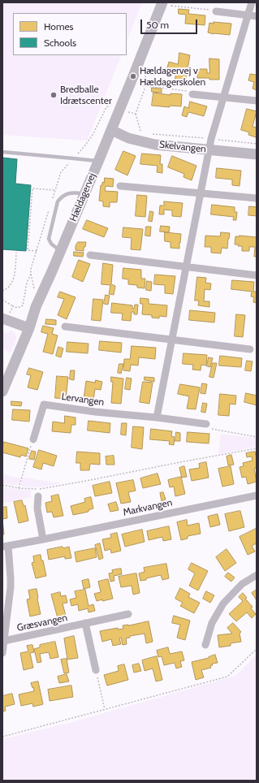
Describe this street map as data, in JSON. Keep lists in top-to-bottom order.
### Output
{
  "streets": {
    "street": [
      "Skelvangen",
      "Hældagervej",
      "Lervangen",
      "Markvangen",
      "Græsvangen"
    ]
  },
  "crossings": [
    ["Skelvangen", "Hældagervej"]
  ],
  "places": ["Hældagervej v Hældagerskolen", "Bredballe Idrætscenter"],
  "legend": ["Homes", "Schools"],
  "scale_bar": "50 m"
}
